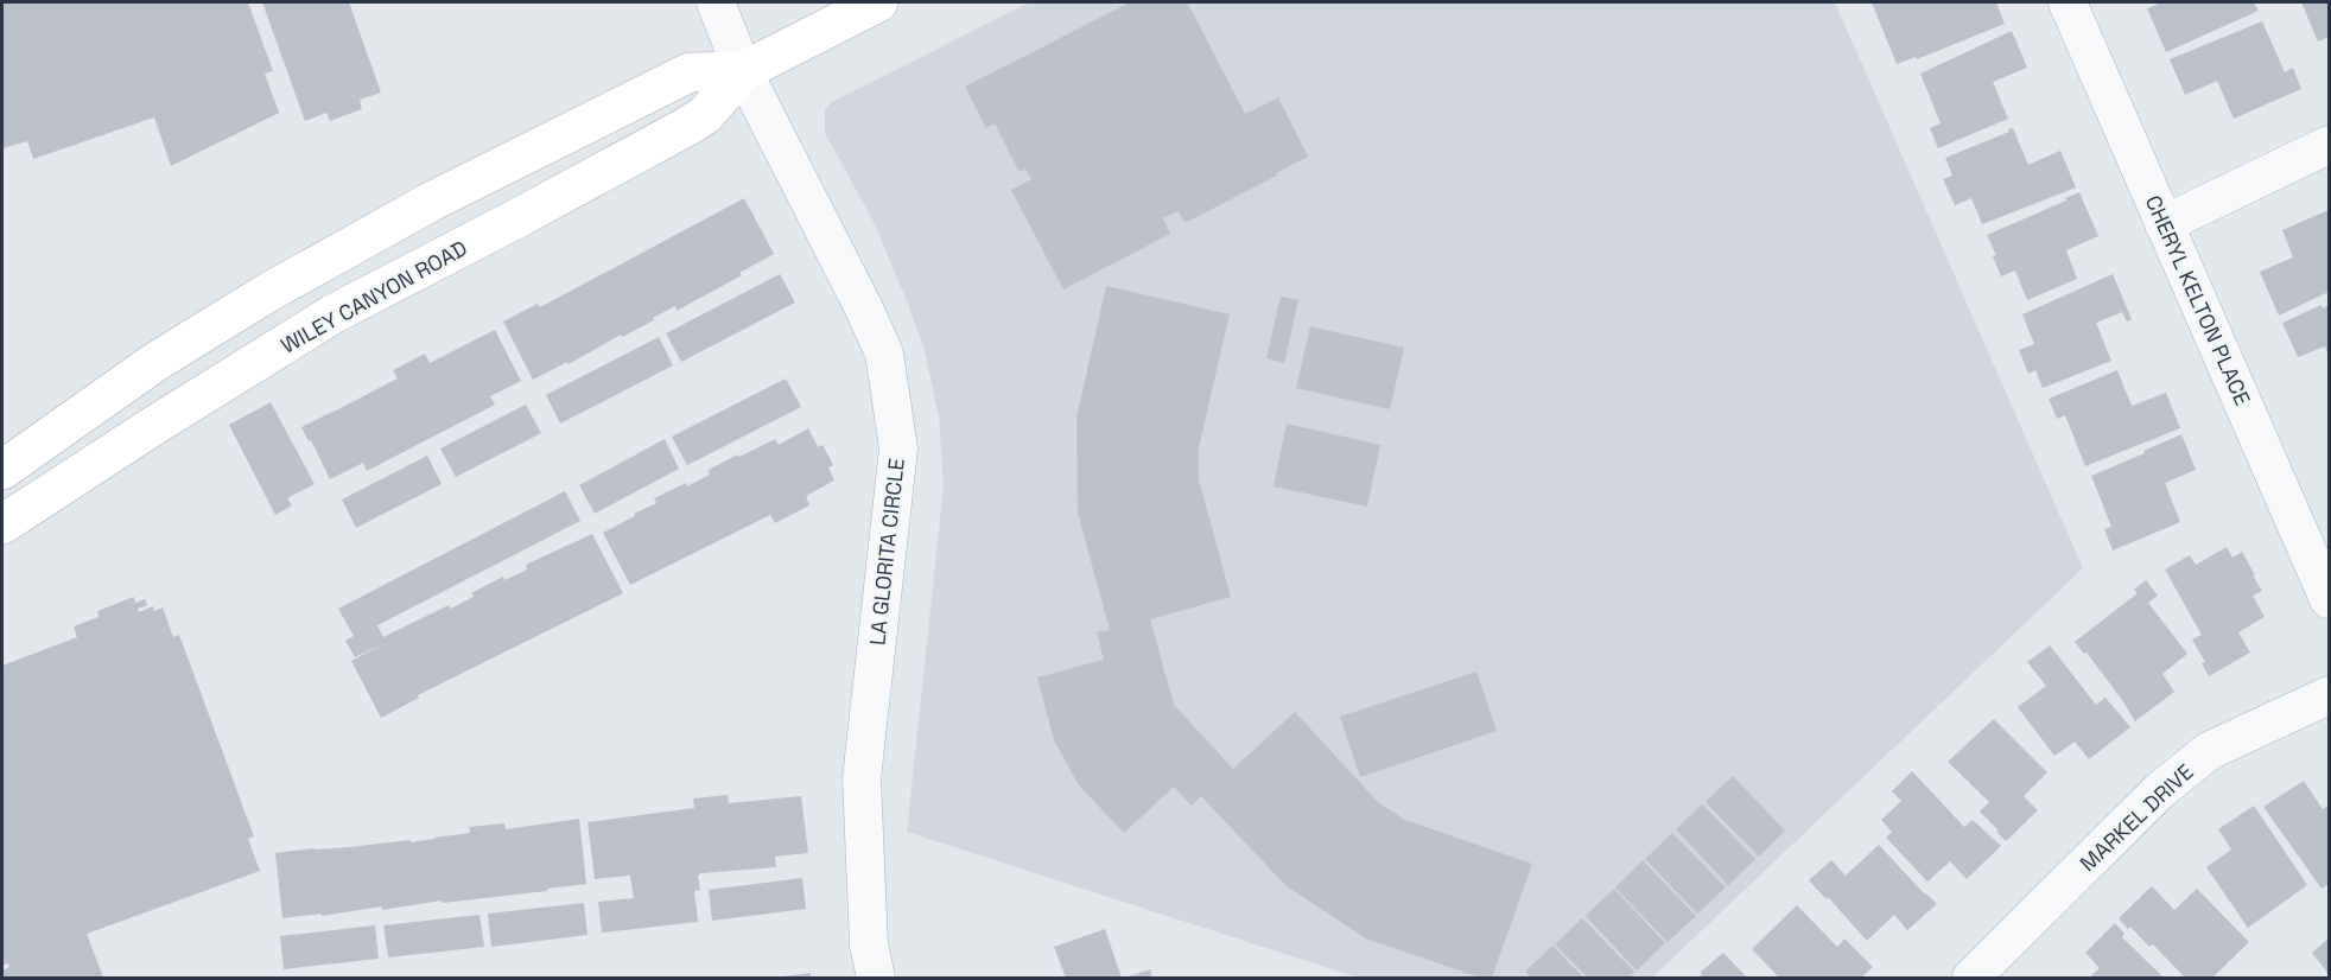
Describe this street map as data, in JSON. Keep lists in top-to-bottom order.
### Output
{
  "streets": {
    "street": [
      "WILEY CANYON ROAD",
      "CHERYL KELTON PLACE",
      "LA GLORITA CIRCLE",
      "MARKEL DRIVE"
    ]
  },
  "crossings": [
    ["WILEY CANYON ROAD", "LA GLORITA CIRCLE"]
  ]
}
